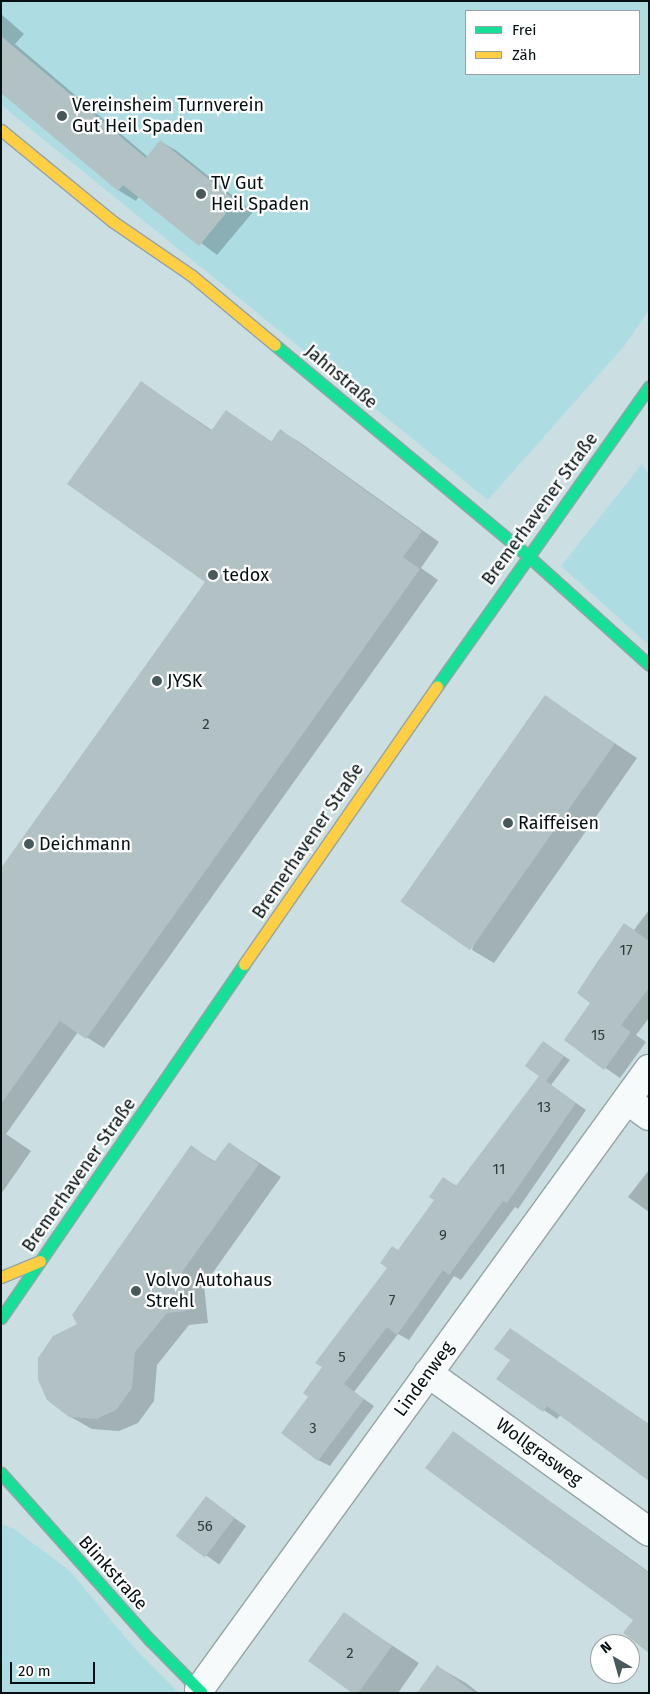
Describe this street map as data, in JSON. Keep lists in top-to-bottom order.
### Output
{
  "streets": {
    "street": [
      "Jahnstraße",
      "Bremerhavener Straße",
      "Lindenweg",
      "Wollgrasweg",
      "Blinkstraße"
    ]
  },
  "crossings": [
    ["Jahnstraße", "Bremerhavener Straße"],
    ["Lindenweg", "Wollgrasweg"],
    ["Lindenweg", "Blinkstraße"]
  ],
  "places": [
    "Vereinsheim Turnverein Gut Heil Spaden",
    "TV Gut Heil Spaden",
    "tedox",
    "JYSK",
    "Raiffeisen",
    "Deichmann",
    "Volvo Autohaus Strehl"
  ],
  "house_numbers": [
    "2",
    "17",
    "15",
    "13",
    "11",
    "9",
    "7",
    "5",
    "3",
    "56",
    "2"
  ],
  "legend": ["Frei", "Zäh"],
  "scale_bar": "20 m",
  "north": "top left"
}
